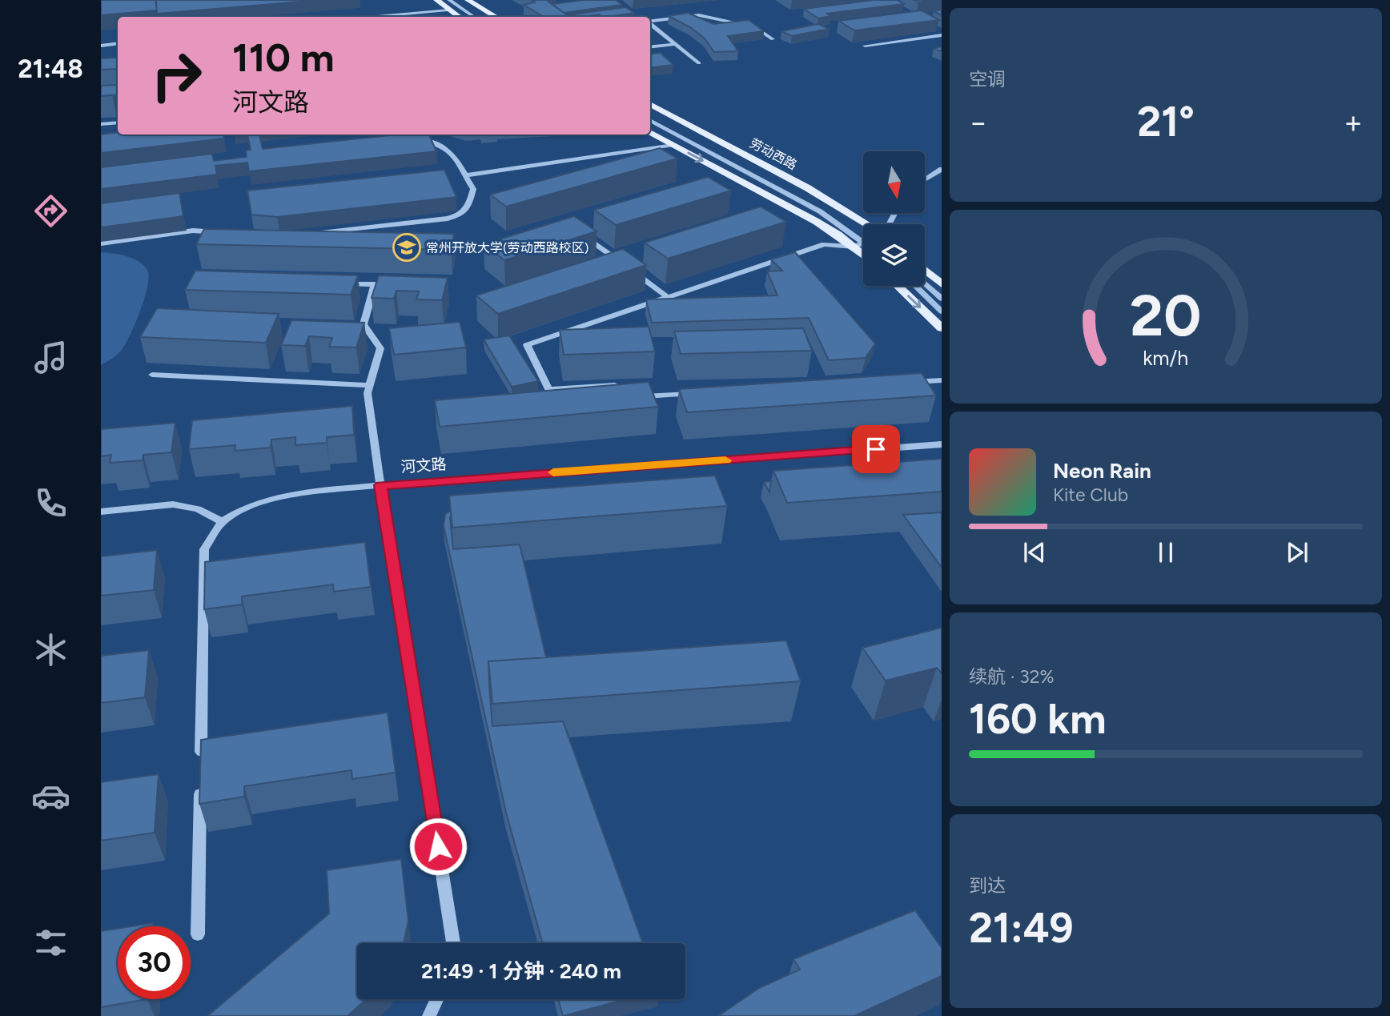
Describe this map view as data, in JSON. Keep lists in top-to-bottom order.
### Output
{
  "streets": {
    "main road": ["劳动西路"],
    "street": ["河文路"]
  },
  "places": {
    "school or university": ["常州开放大学(劳动西路校区)"]
  },
  "north": "bottom",
  "page": {
    "tabs": "21:48",
    "tile": [
      "空调",
      ["续航 · 32%", "160 km"],
      ["到达", "21:49"]
    ],
    "turn": ["110 m", "河文路"],
    "heat": ["−", "21°", "+"],
    "song": ["Neon Rain", "Kite Club"],
    "limit": "30",
    "trip": "21:49 · 1 分钟 · 240 m",
    "gauge": ["20", "km/h"]
  }
}
